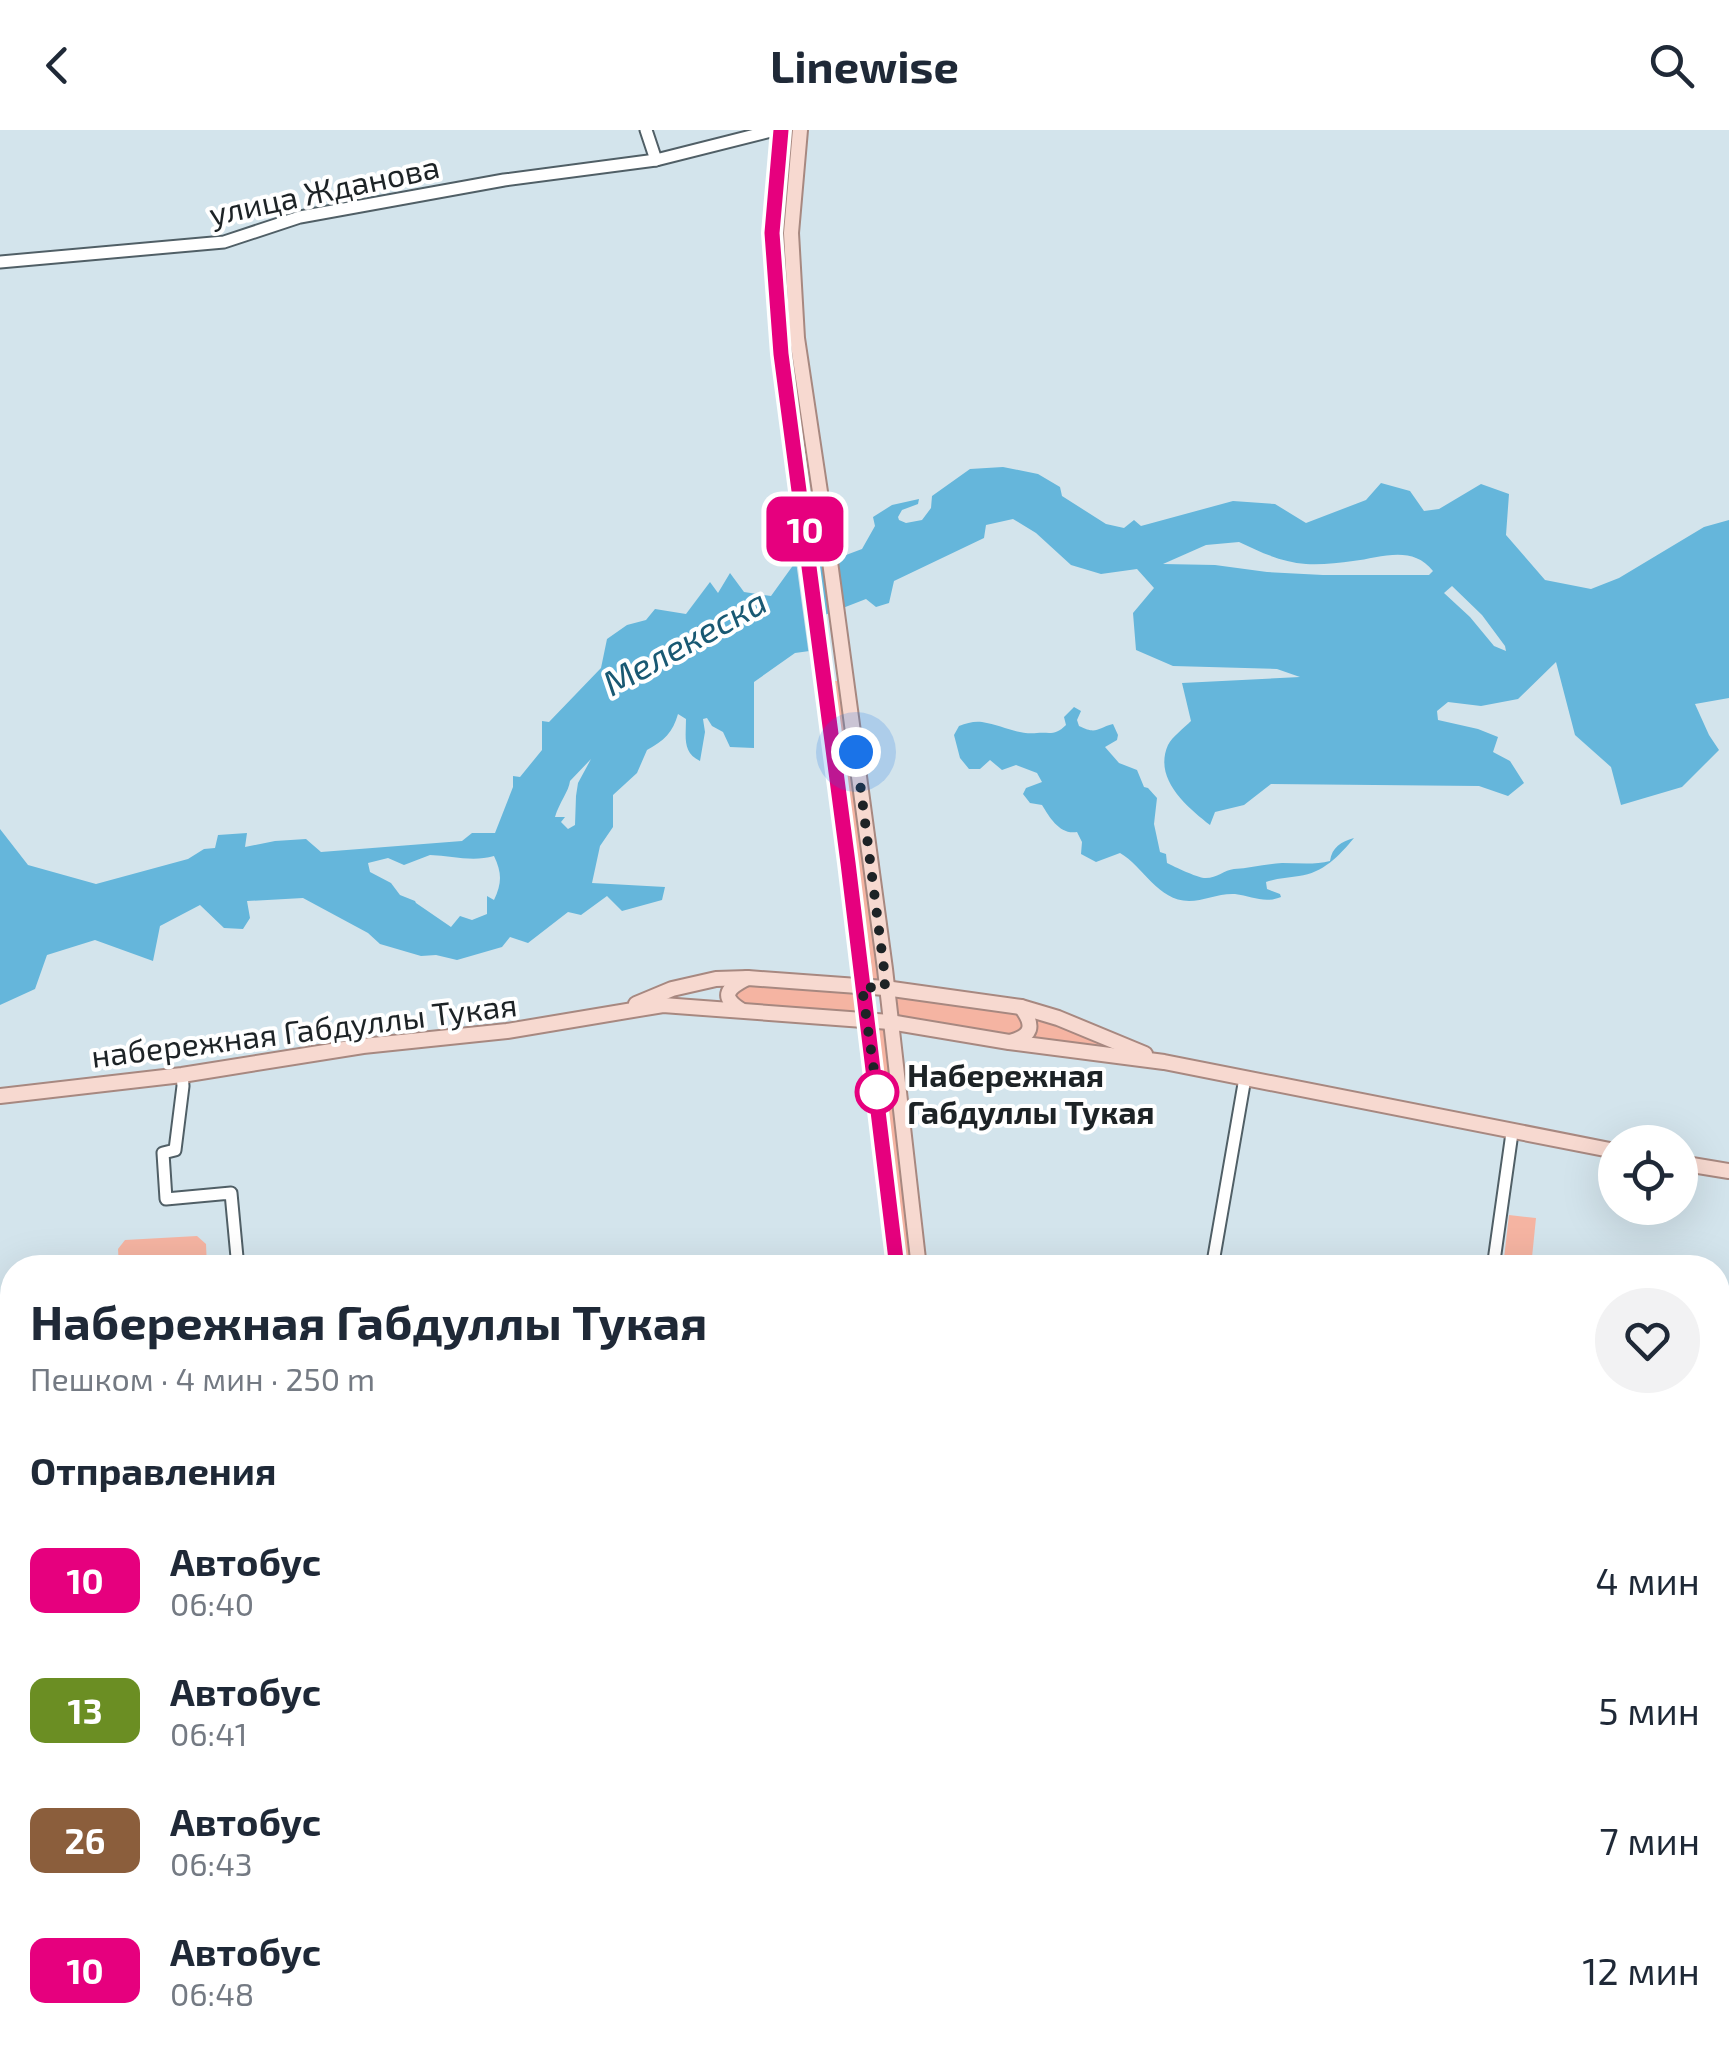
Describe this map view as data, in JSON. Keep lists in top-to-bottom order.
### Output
{
  "streets": {
    "main road": ["набережная Габдуллы Тукая"],
    "street": ["улица Жданова"]
  },
  "water": ["Мелекеска"],
  "places": ["Набережная Габдуллы Тукая"],
  "lines": ["bus line 10"],
  "page": {
    "header": "Linewise",
    "on_map": "10",
    "heading": [
      ["Набережная Габдуллы Тукая", "Пешком · 4 мин · 250 m"],
      "Отправления"
    ],
    "list": [
      {
        "mark": "10",
        "name": "Автобус",
        "note": "06:40",
        "value": "4 мин"
      },
      {
        "mark": "13",
        "name": "Автобус",
        "note": "06:41",
        "value": "5 мин"
      },
      {
        "mark": "26",
        "name": "Автобус",
        "note": "06:43",
        "value": "7 мин"
      },
      {
        "mark": "10",
        "name": "Автобус",
        "note": "06:48",
        "value": "12 мин"
      }
    ]
  }
}
